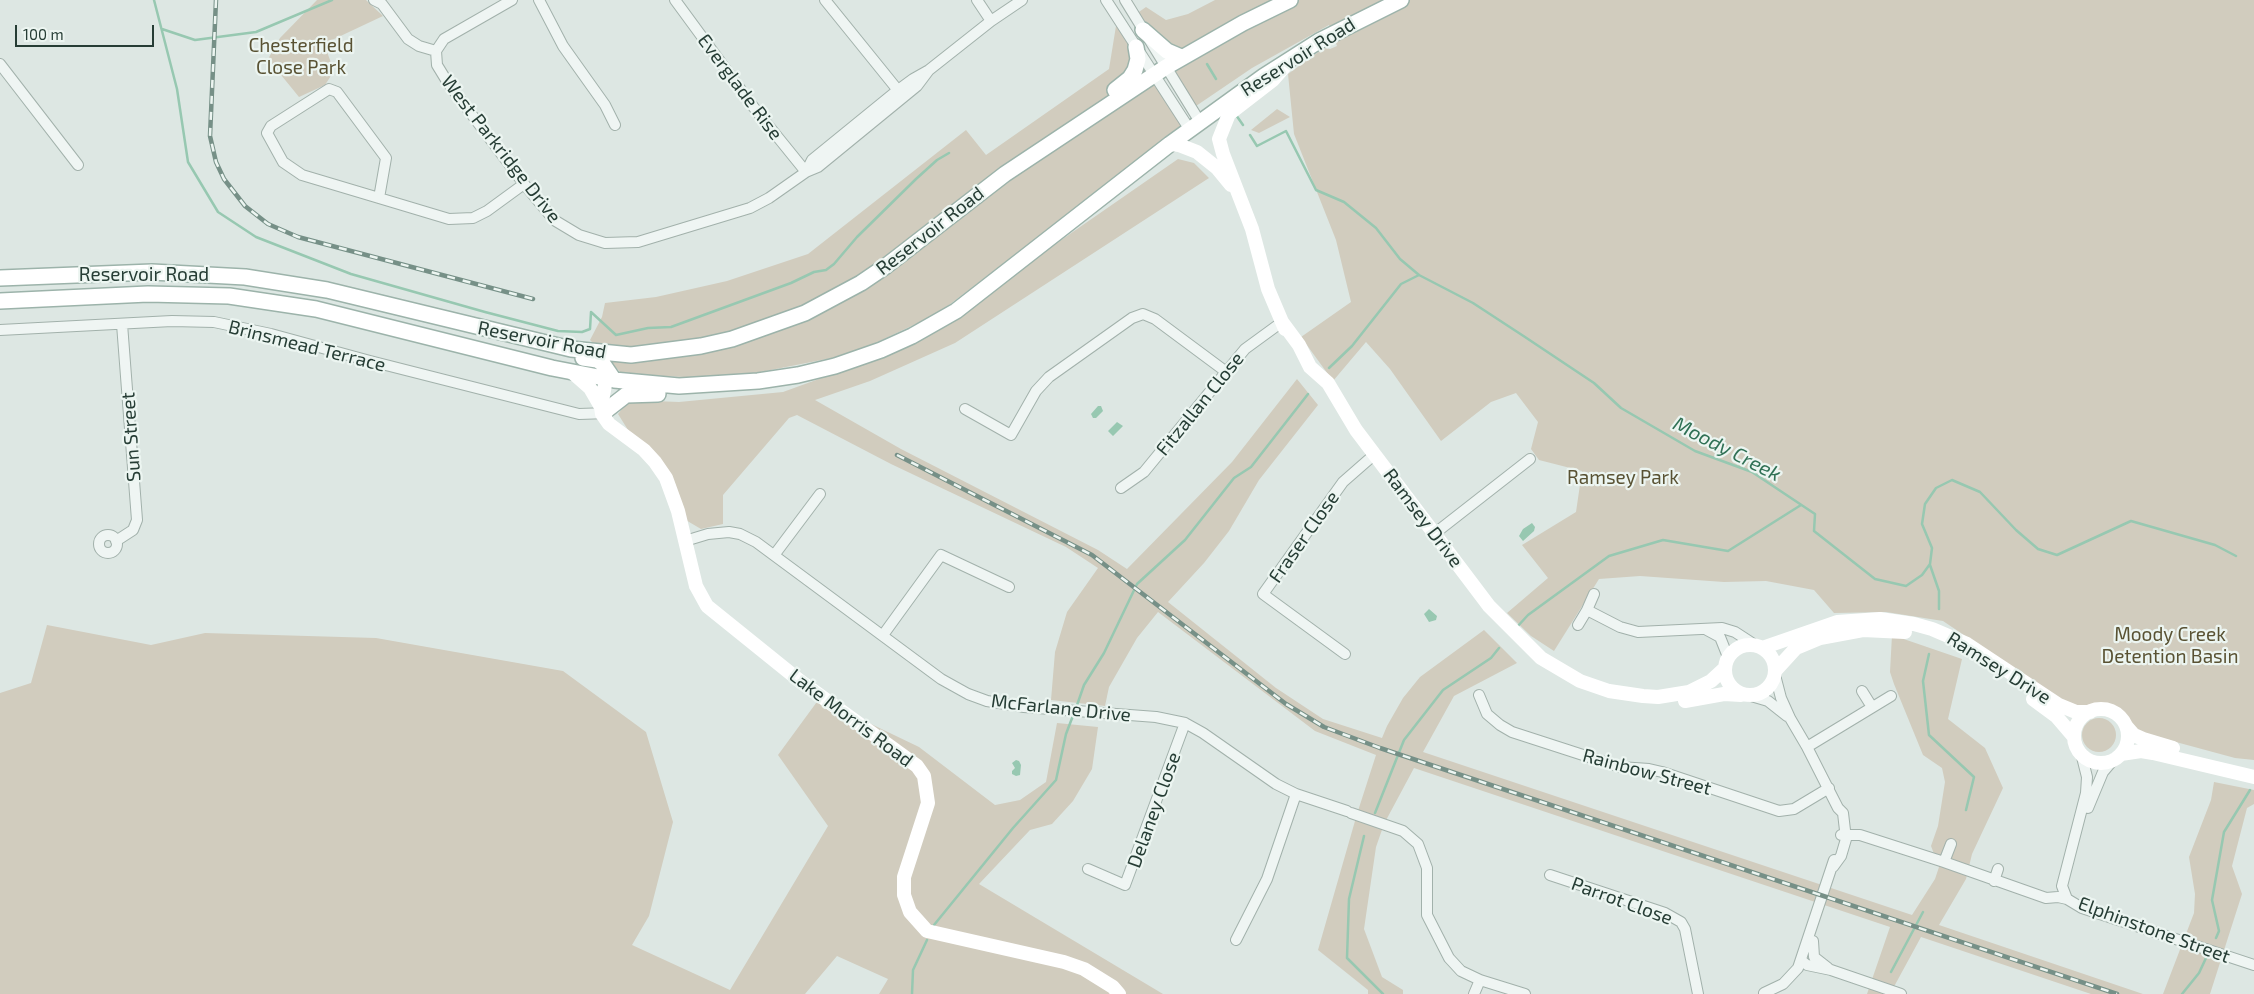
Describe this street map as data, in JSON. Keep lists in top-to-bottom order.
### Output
{
  "streets": {
    "main road": ["Reservoir Road", "Ramsey Drive", "Lake Morris Road"],
    "street": [
      "Everglade Rise",
      "West Parkridge Drive",
      "Brinsmead Terrace",
      "Fitzallan Close",
      "Sun Street",
      "Fraser Close",
      "McFarlane Drive",
      "Rainbow Street",
      "Delaney Close",
      "Parrot Close",
      "Elphinstone Street"
    ]
  },
  "crossings": [
    ["Reservoir Road", "Ramsey Drive"],
    ["Reservoir Road", "Lake Morris Road"],
    ["Everglade Rise", "West Parkridge Drive"],
    ["Brinsmead Terrace", "Sun Street"],
    ["Brinsmead Terrace", "Lake Morris Road"],
    ["Fitzallan Close", "Ramsey Drive"],
    ["Ramsey Drive", "Fraser Close"],
    ["Ramsey Drive", "Elphinstone Street"],
    ["McFarlane Drive", "Lake Morris Road"],
    ["McFarlane Drive", "Delaney Close"]
  ],
  "water": ["Moody Creek"],
  "parks": ["Chesterfield Close Park", "Ramsey Park", "Moody Creek Detention Basin"],
  "scale_bar": "100 m"
}
